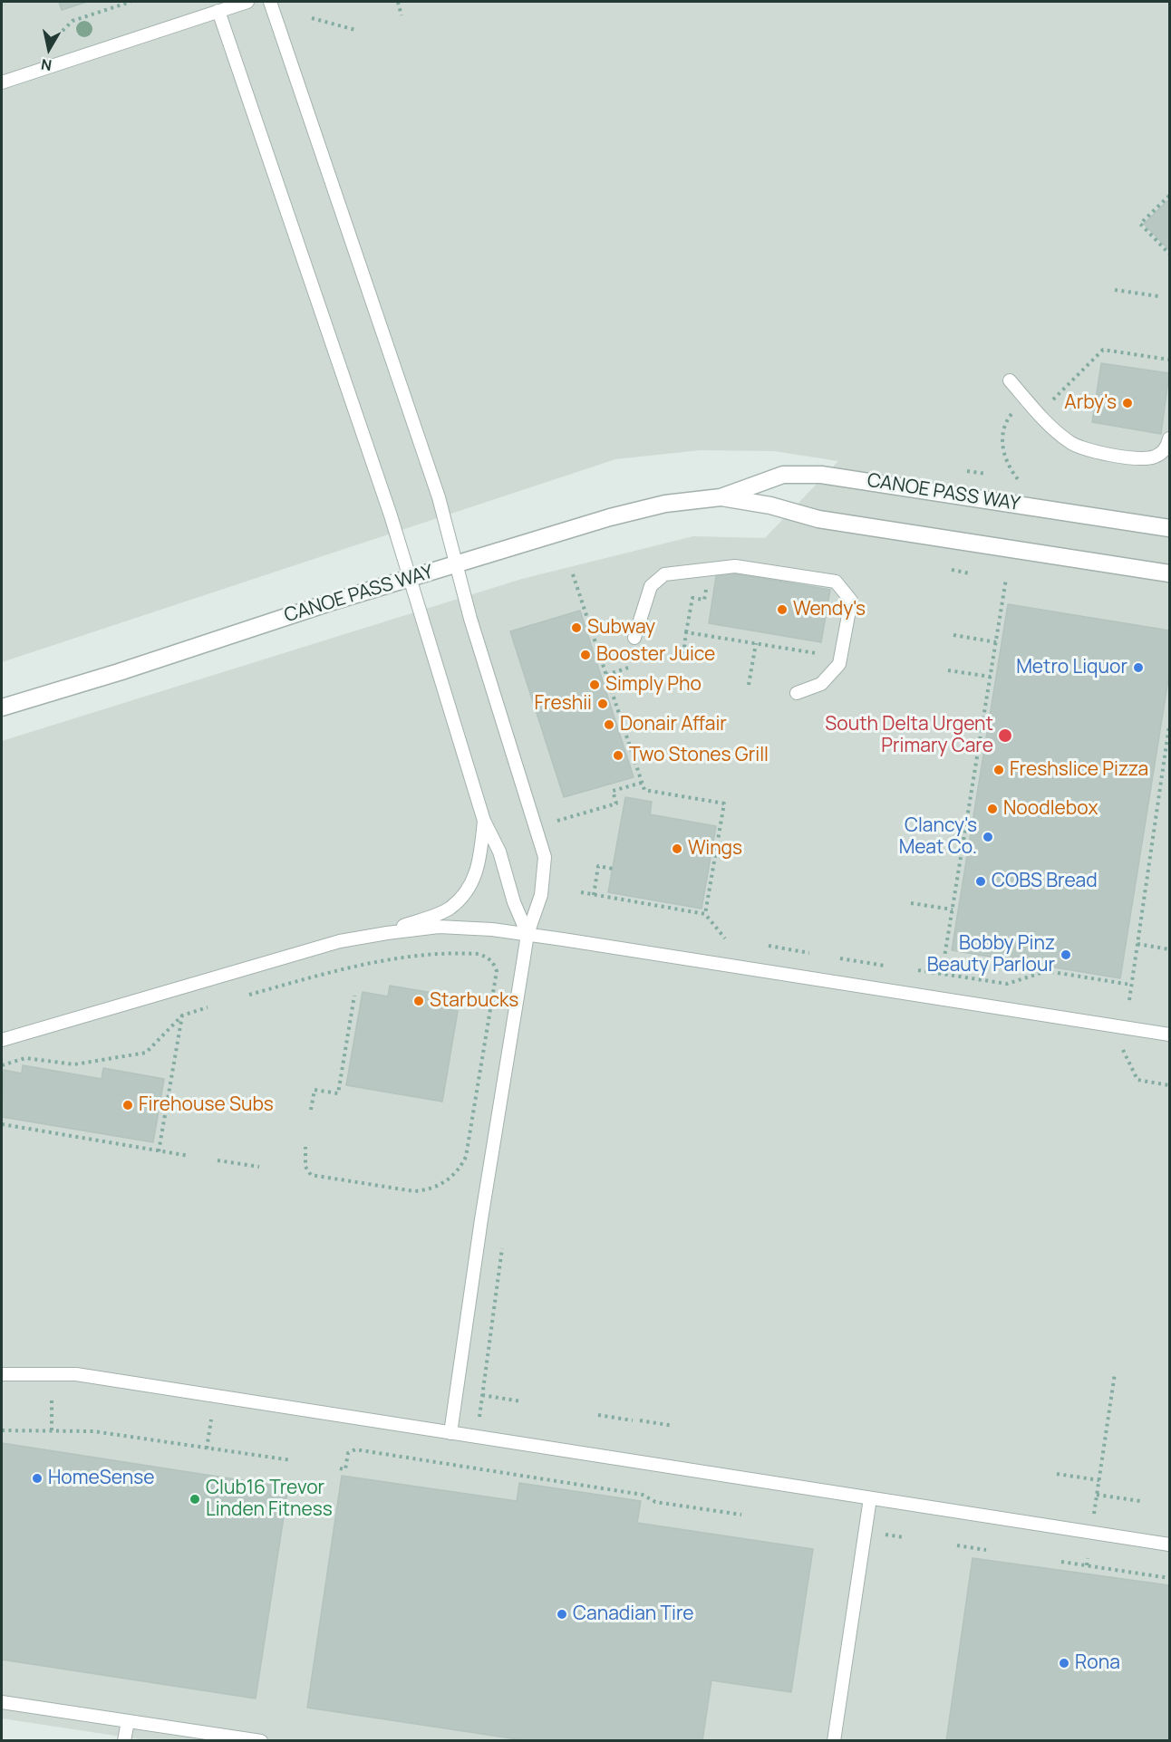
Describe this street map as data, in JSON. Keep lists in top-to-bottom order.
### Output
{
  "streets": {
    "street": ["CANOE PASS WAY"]
  },
  "places": [
    "Arby's",
    "Wendy's",
    "Subway",
    "Booster Juice",
    "Metro Liquor",
    "Simply Pho",
    "Freshii",
    "Donair Affair",
    "South Delta Urgent Primary Care",
    "Two Stones Grill",
    "Freshslice Pizza",
    "Noodlebox",
    "Clancy's Meat Co.",
    "Wings",
    "COBS Bread",
    "Bobby Pinz Beauty Parlour",
    "Starbucks",
    "Firehouse Subs",
    "HomeSense",
    "Club16 Trevor Linden Fitness",
    "Canadian Tire",
    "Rona"
  ],
  "north": "bottom"
}
